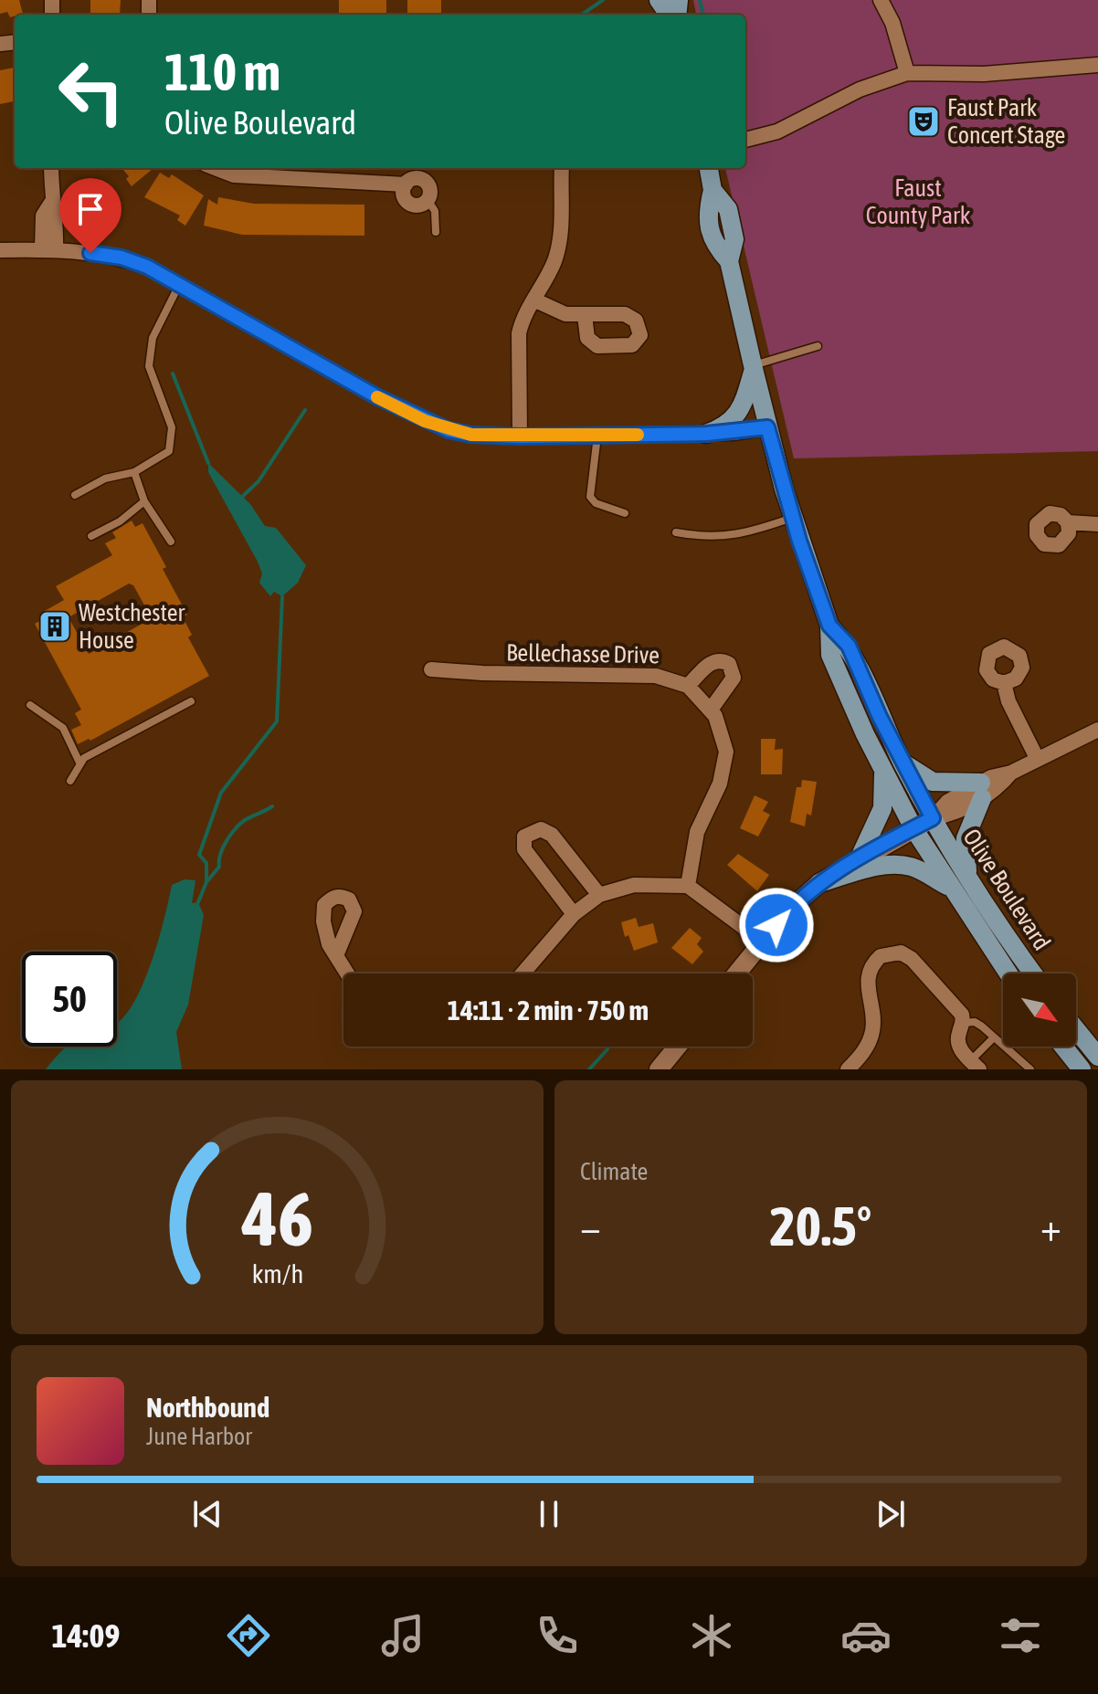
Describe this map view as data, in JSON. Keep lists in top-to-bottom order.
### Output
{
  "streets": {
    "main road": ["Olive Boulevard"],
    "street": ["Bellechasse Drive"]
  },
  "parks": ["Faust County Park"],
  "places": {
    "theatre": ["Faust Park Concert Stage"],
    "building": ["Westchester House"]
  },
  "north": "bottom right",
  "page": {
    "turn": ["110 m", "Olive Boulevard"],
    "limit": "50",
    "trip": "14:11 · 2 min · 750 m",
    "tile": "Climate",
    "heat": ["−", "20.5°", "+"],
    "song": ["Northbound", "June Harbor"],
    "tabs": "14:09",
    "gauge": ["46", "km/h"]
  }
}
